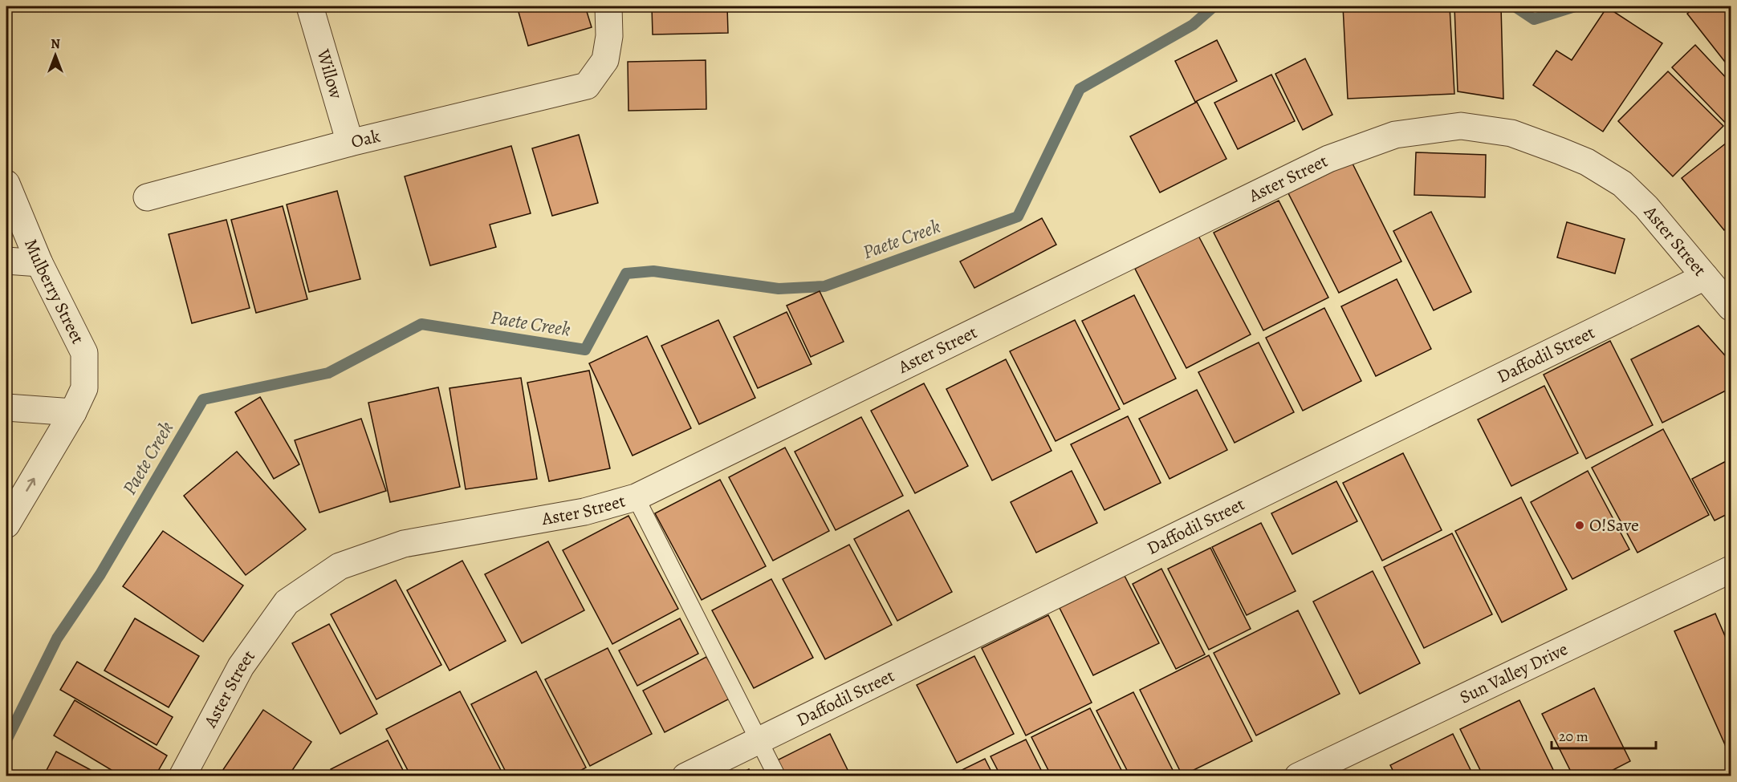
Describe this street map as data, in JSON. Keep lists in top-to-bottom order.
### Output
{
  "streets": {
    "street": [
      "Willow",
      "Oak",
      "Aster Street",
      "Mulberry Street",
      "Daffodil Street",
      "Sun Valley Drive"
    ]
  },
  "crossings": [
    ["Willow", "Oak"],
    ["Aster Street", "Daffodil Street"]
  ],
  "water": ["Paete Creek"],
  "places": ["O!Save"],
  "scale_bar": "20 m",
  "north": "top"
}
